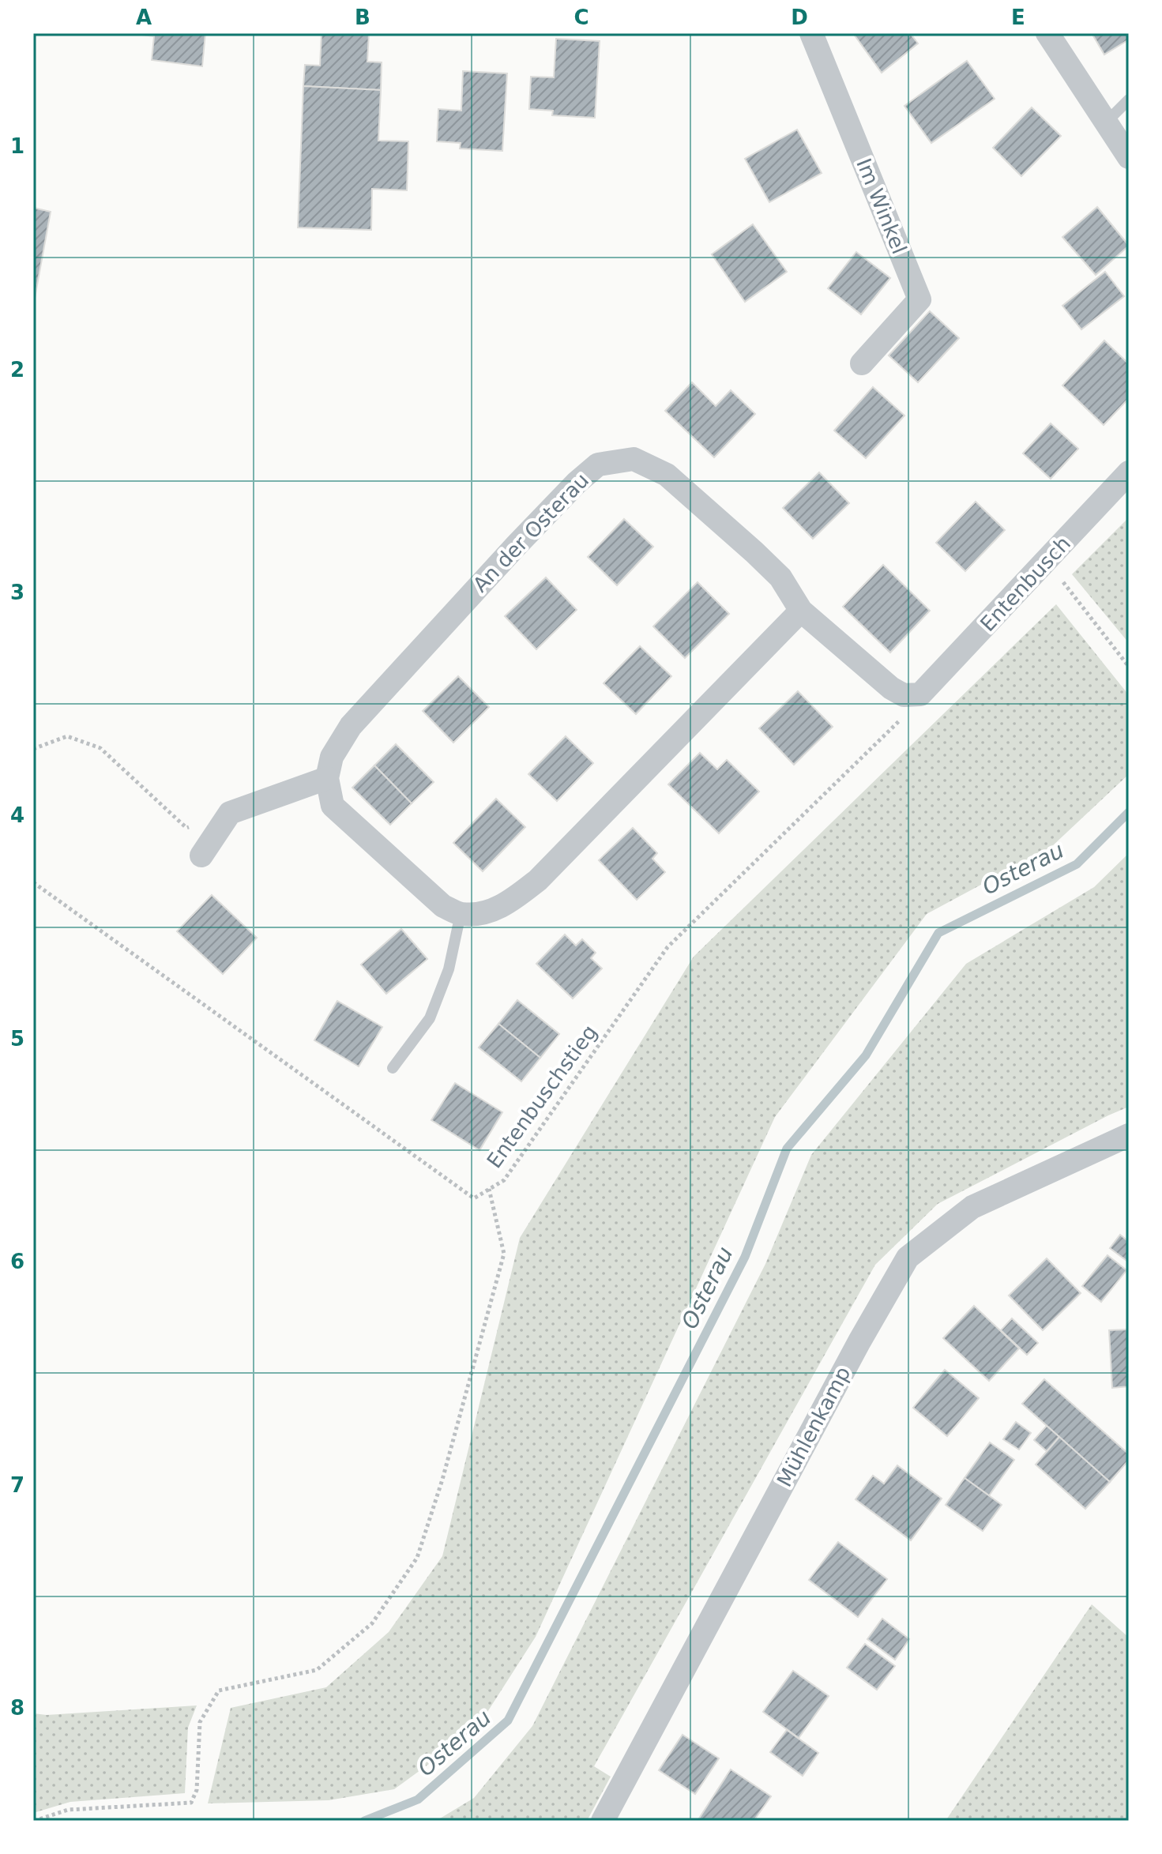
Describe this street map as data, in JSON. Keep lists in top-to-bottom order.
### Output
{
  "streets": {
    "street": [
      "Im Winkel",
      "An der Osterau",
      "Entenbusch",
      "Mühlenkamp"
    ],
    "path": ["Entenbuschstieg"]
  },
  "crossings": [
    ["An der Osterau", "Entenbusch"],
    ["An der Osterau", "Entenbuschstieg"],
    ["Entenbusch", "Entenbuschstieg"]
  ],
  "water": ["Osterau"],
  "grid": {
    "columns": [
      "A",
      "B",
      "C",
      "D",
      "E"
    ],
    "rows": [
      "1",
      "2",
      "3",
      "4",
      "5",
      "6",
      "7",
      "8"
    ]
  }
}
